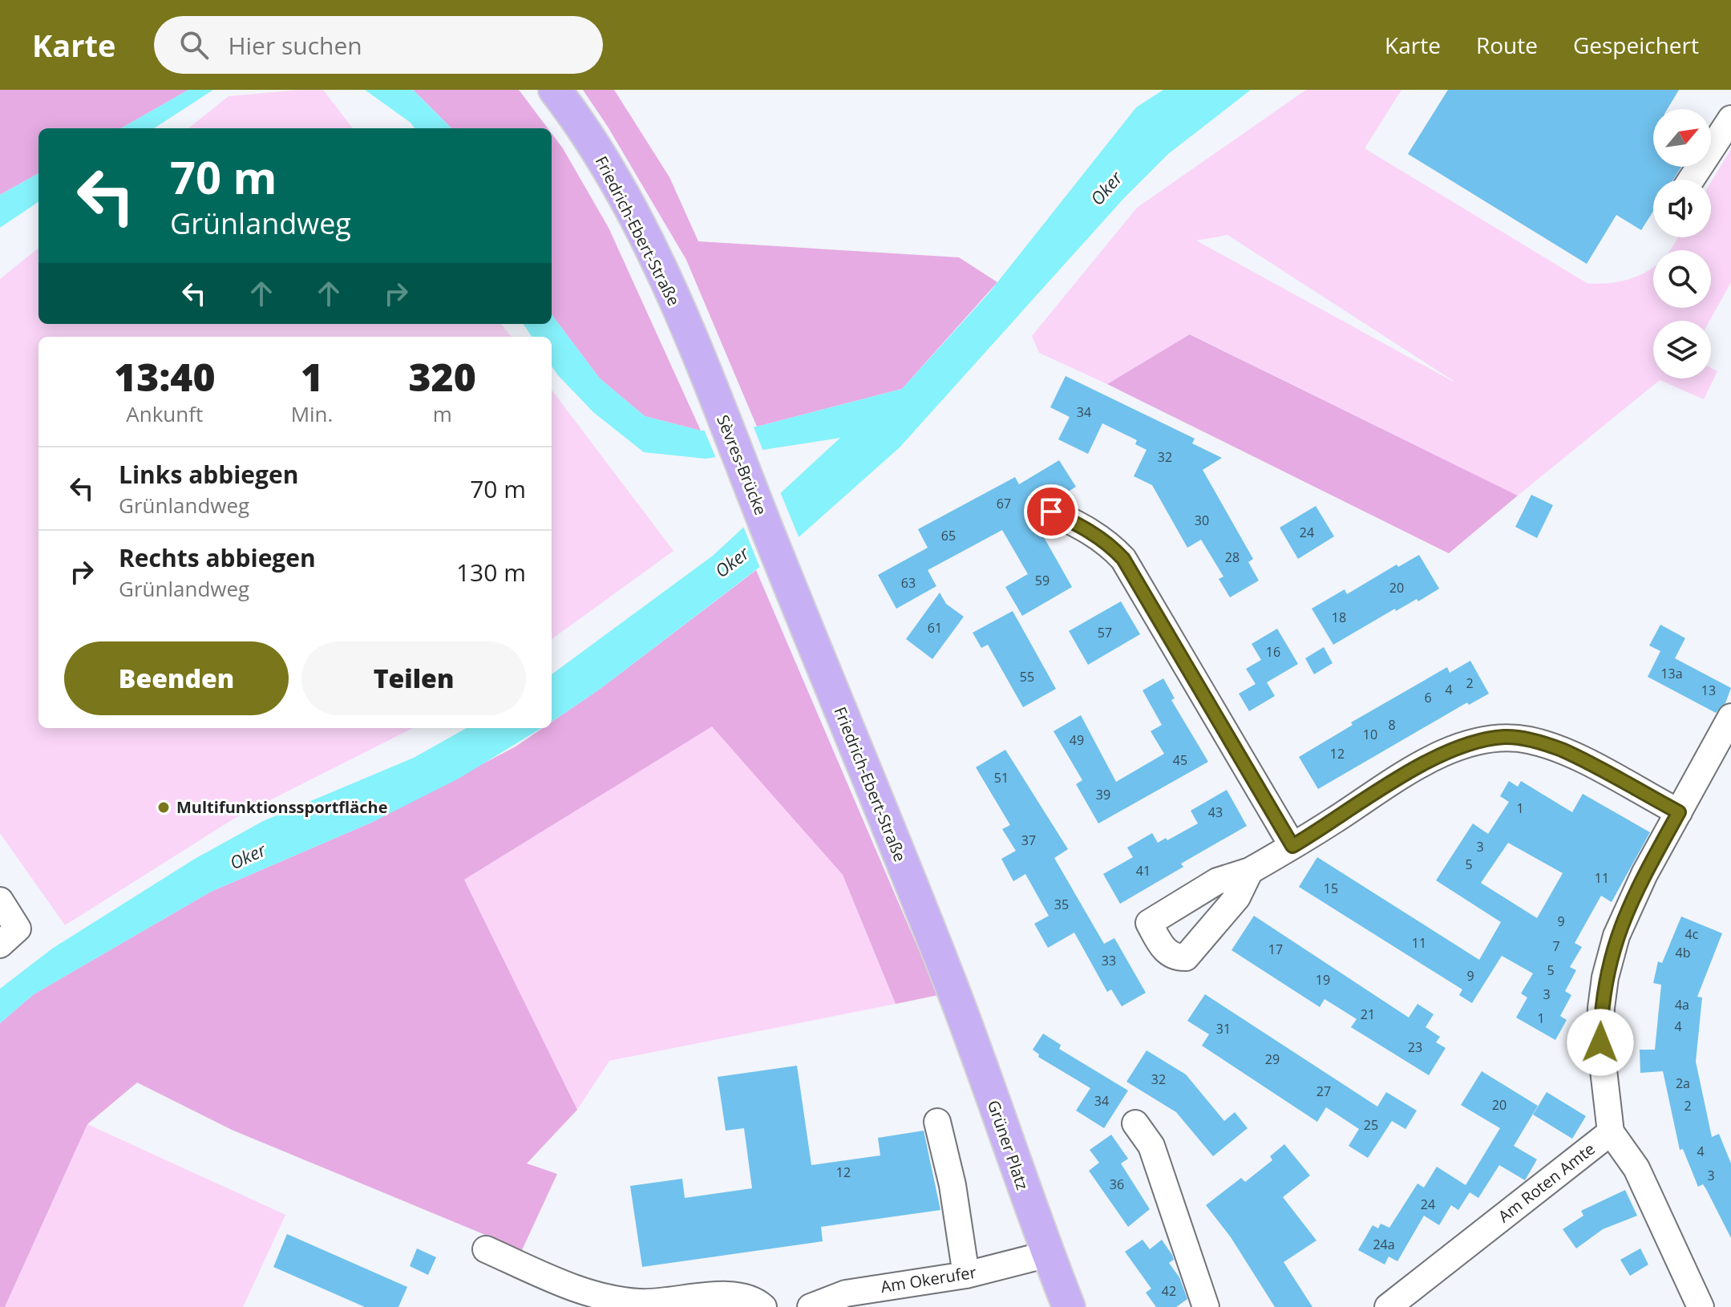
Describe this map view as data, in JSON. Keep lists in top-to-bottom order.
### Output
{
  "streets": {
    "main road": ["Friedrich-Ebert-Straße", "Sèvres-Brücke", "Grüner Platz"],
    "street": ["Am Roten Amte", "Am Okerufer"]
  },
  "crossings": [
    ["Friedrich-Ebert-Straße", "Sèvres-Brücke"],
    ["Friedrich-Ebert-Straße", "Grüner Platz"],
    ["Grüner Platz", "Am Okerufer"]
  ],
  "water": ["Oker"],
  "places": ["Multifunktionssportfläche"],
  "house_numbers": [
    "34",
    "32",
    "67",
    "30",
    "24",
    "65",
    "28",
    "59",
    "63",
    "20",
    "18",
    "61",
    "57",
    "16",
    "13a",
    "55",
    "2",
    "4",
    "13",
    "6",
    "8",
    "10",
    "49",
    "12",
    "45",
    "51",
    "39",
    "1",
    "43",
    "37",
    "3",
    "5",
    "41",
    "11",
    "15",
    "35",
    "9",
    "4c",
    "11",
    "7",
    "17",
    "4b",
    "33",
    "5",
    "9",
    "19",
    "3",
    "4a",
    "21",
    "1",
    "4",
    "31",
    "23",
    "29",
    "32",
    "2a",
    "27",
    "34",
    "20",
    "2",
    "25",
    "4",
    "12",
    "3",
    "36",
    "24",
    "24a",
    "42"
  ],
  "north": "top right",
  "page": {
    "header": "Karte",
    "search": "Hier suchen",
    "nav": ["Karte", "Route", "Gespeichert"],
    "turn": ["70 m", "Grünlandweg"],
    "eta": [
      "13:40",
      "Ankunft",
      "1",
      "Min.",
      "320",
      "m"
    ],
    "list": [
      {
        "name": "Links abbiegen",
        "note": "Grünlandweg",
        "value": "70 m"
      },
      {
        "name": "Rechts abbiegen",
        "note": "Grünlandweg",
        "value": "130 m"
      }
    ],
    "buttons": ["Beenden", "Teilen"]
  }
}
